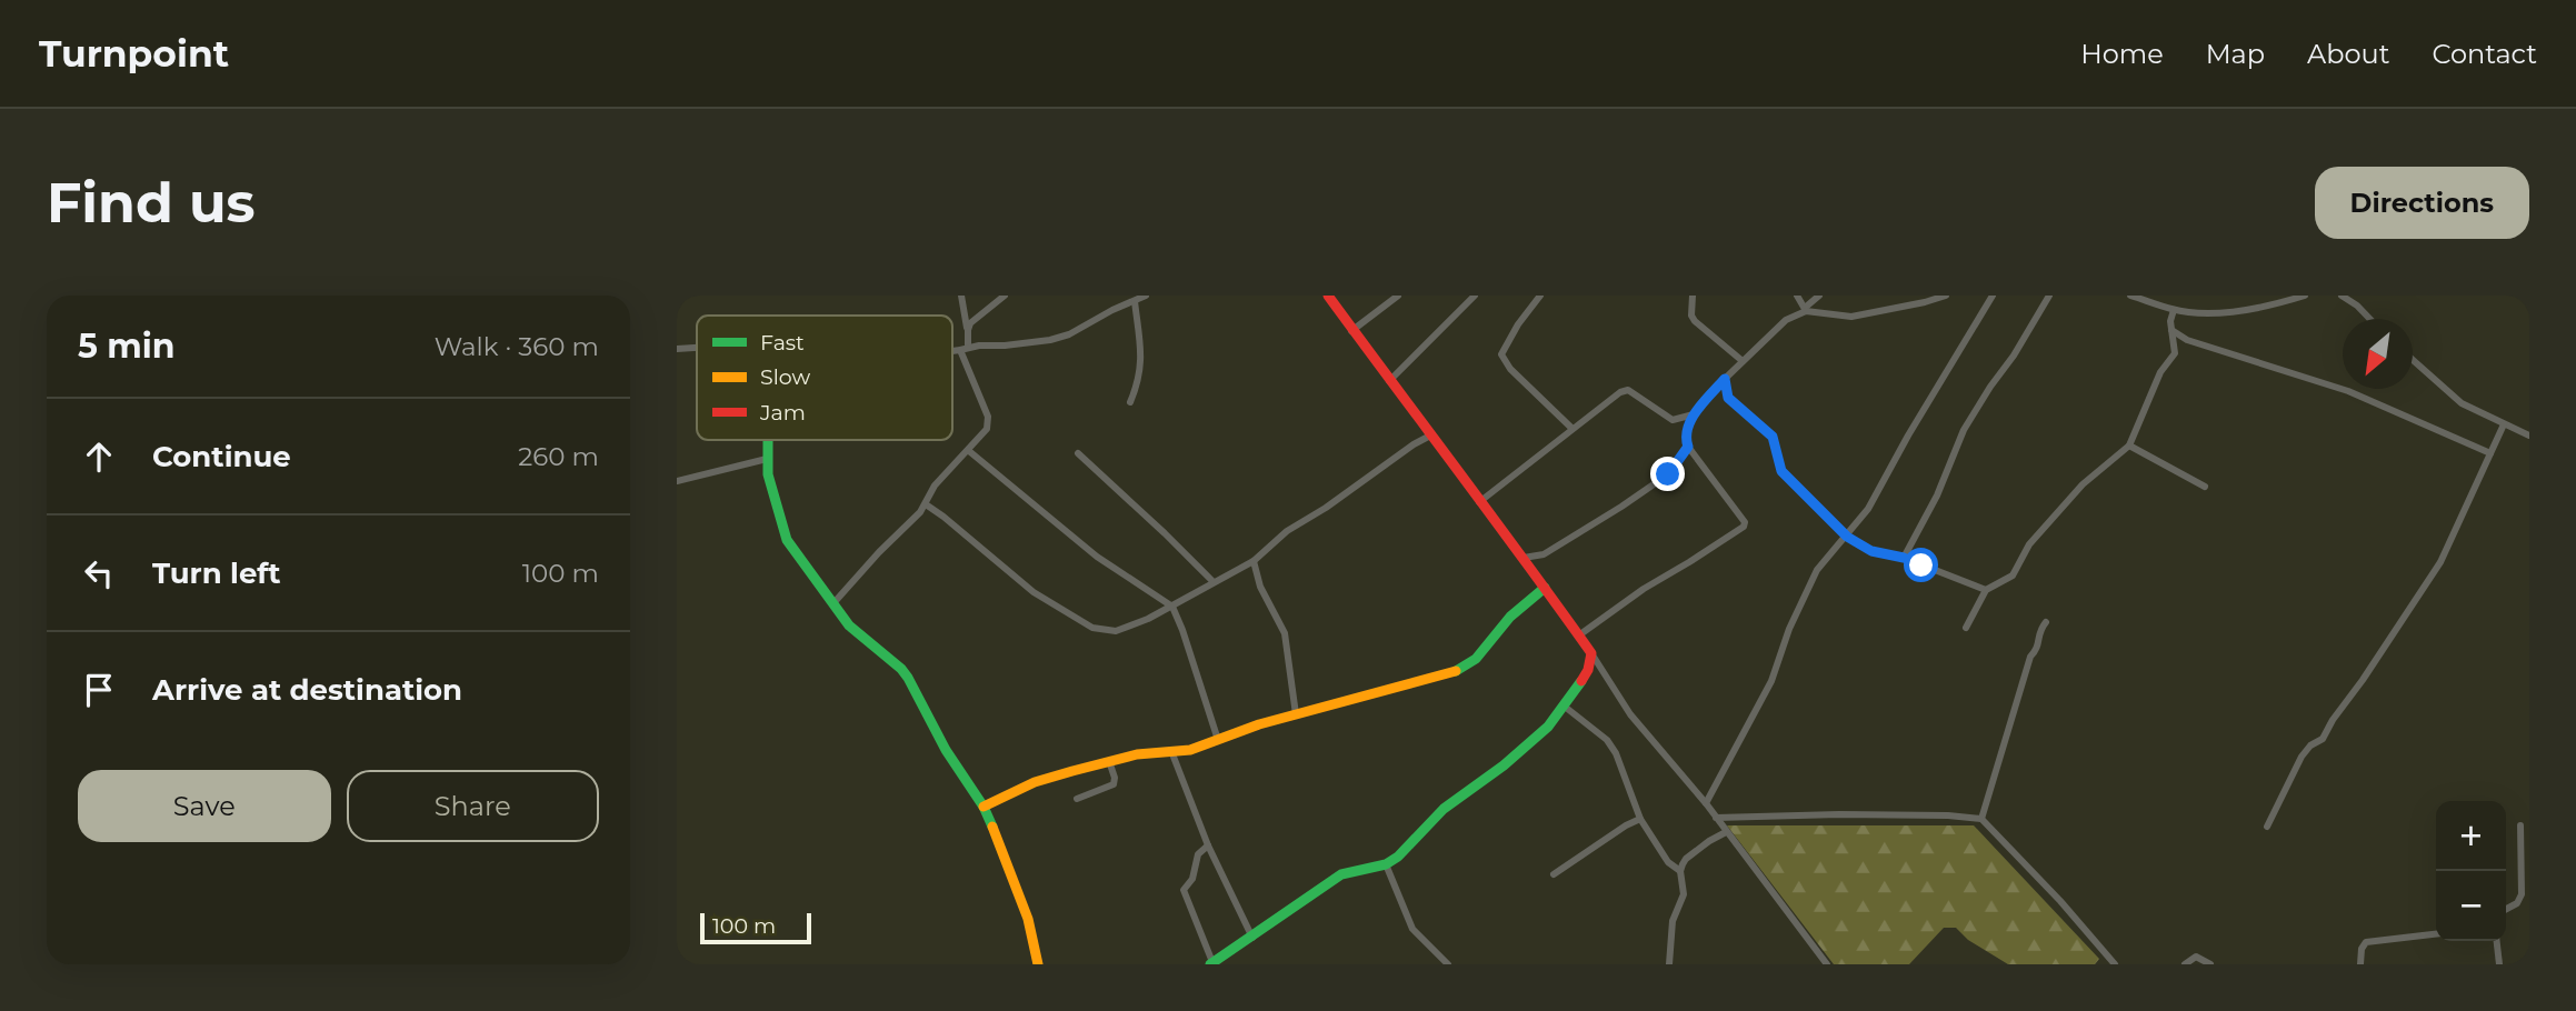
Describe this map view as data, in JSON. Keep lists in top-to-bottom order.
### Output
{
  "legend": ["Fast", "Slow", "Jam"],
  "scale_bar": "100 m",
  "north": "bottom left",
  "page": {
    "header": "Turnpoint",
    "nav": [
      "Home",
      "Map",
      "About",
      "Contact"
    ],
    "buttons": [
      "Directions",
      ["Save", "Share"]
    ],
    "title": "Find us",
    "heading": ["5 min", "Walk · 360 m"],
    "list": [
      ["Continue", "260 m"],
      ["Turn left", "100 m"],
      "Arrive at destination"
    ],
    "map_buttons": ["+", "−"],
    "scale": "100 m"
  }
}
